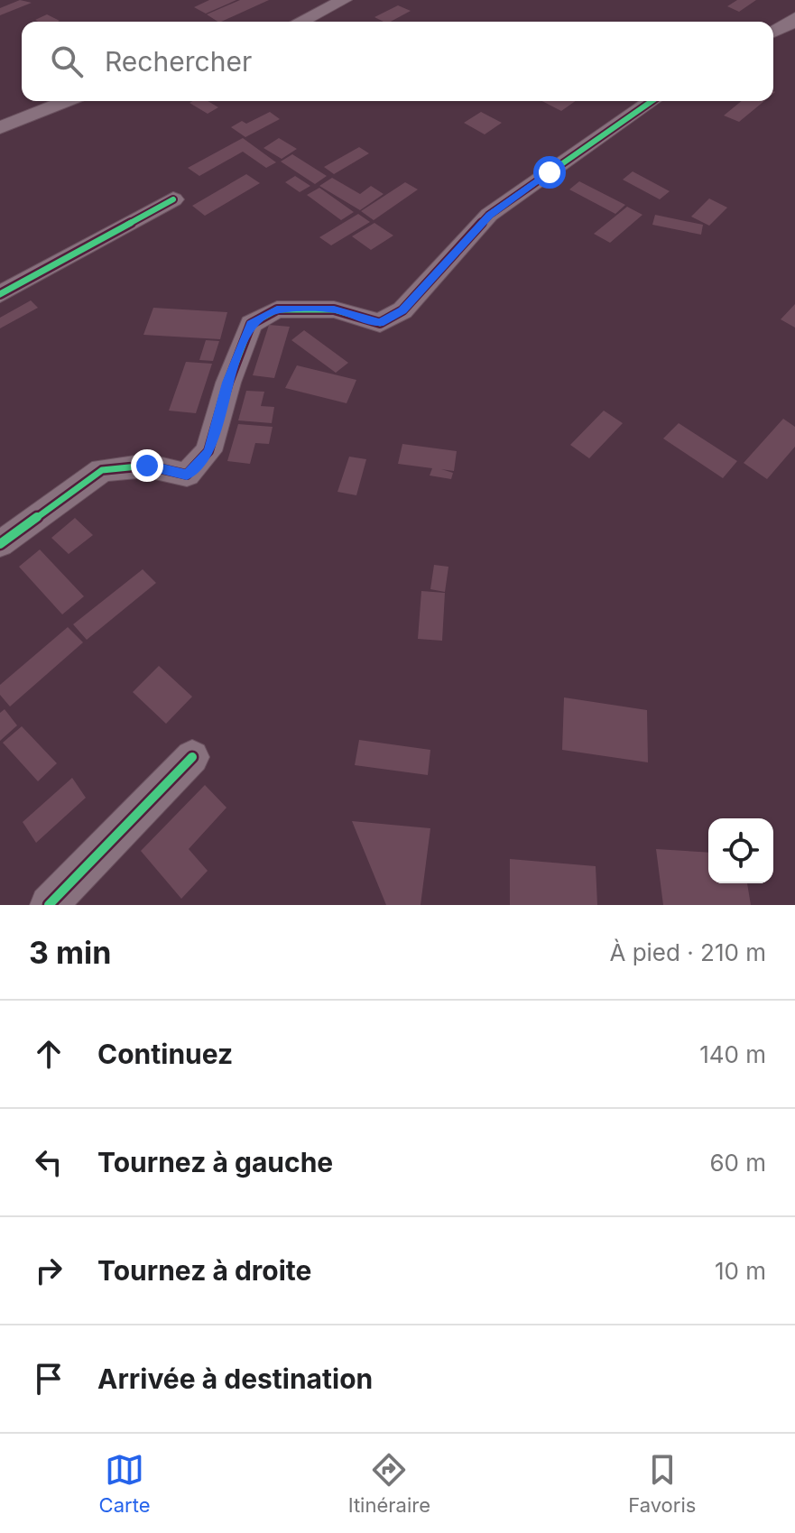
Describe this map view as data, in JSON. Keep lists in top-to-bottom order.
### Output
{
  "page": {
    "search": "Rechercher",
    "heading": ["3 min", "À pied · 210 m"],
    "list": [
      ["Continuez", "140 m"],
      ["Tournez à gauche", "60 m"],
      ["Tournez à droite", "10 m"],
      "Arrivée à destination"
    ],
    "nav": ["Carte", "Itinéraire", "Favoris"]
  }
}
